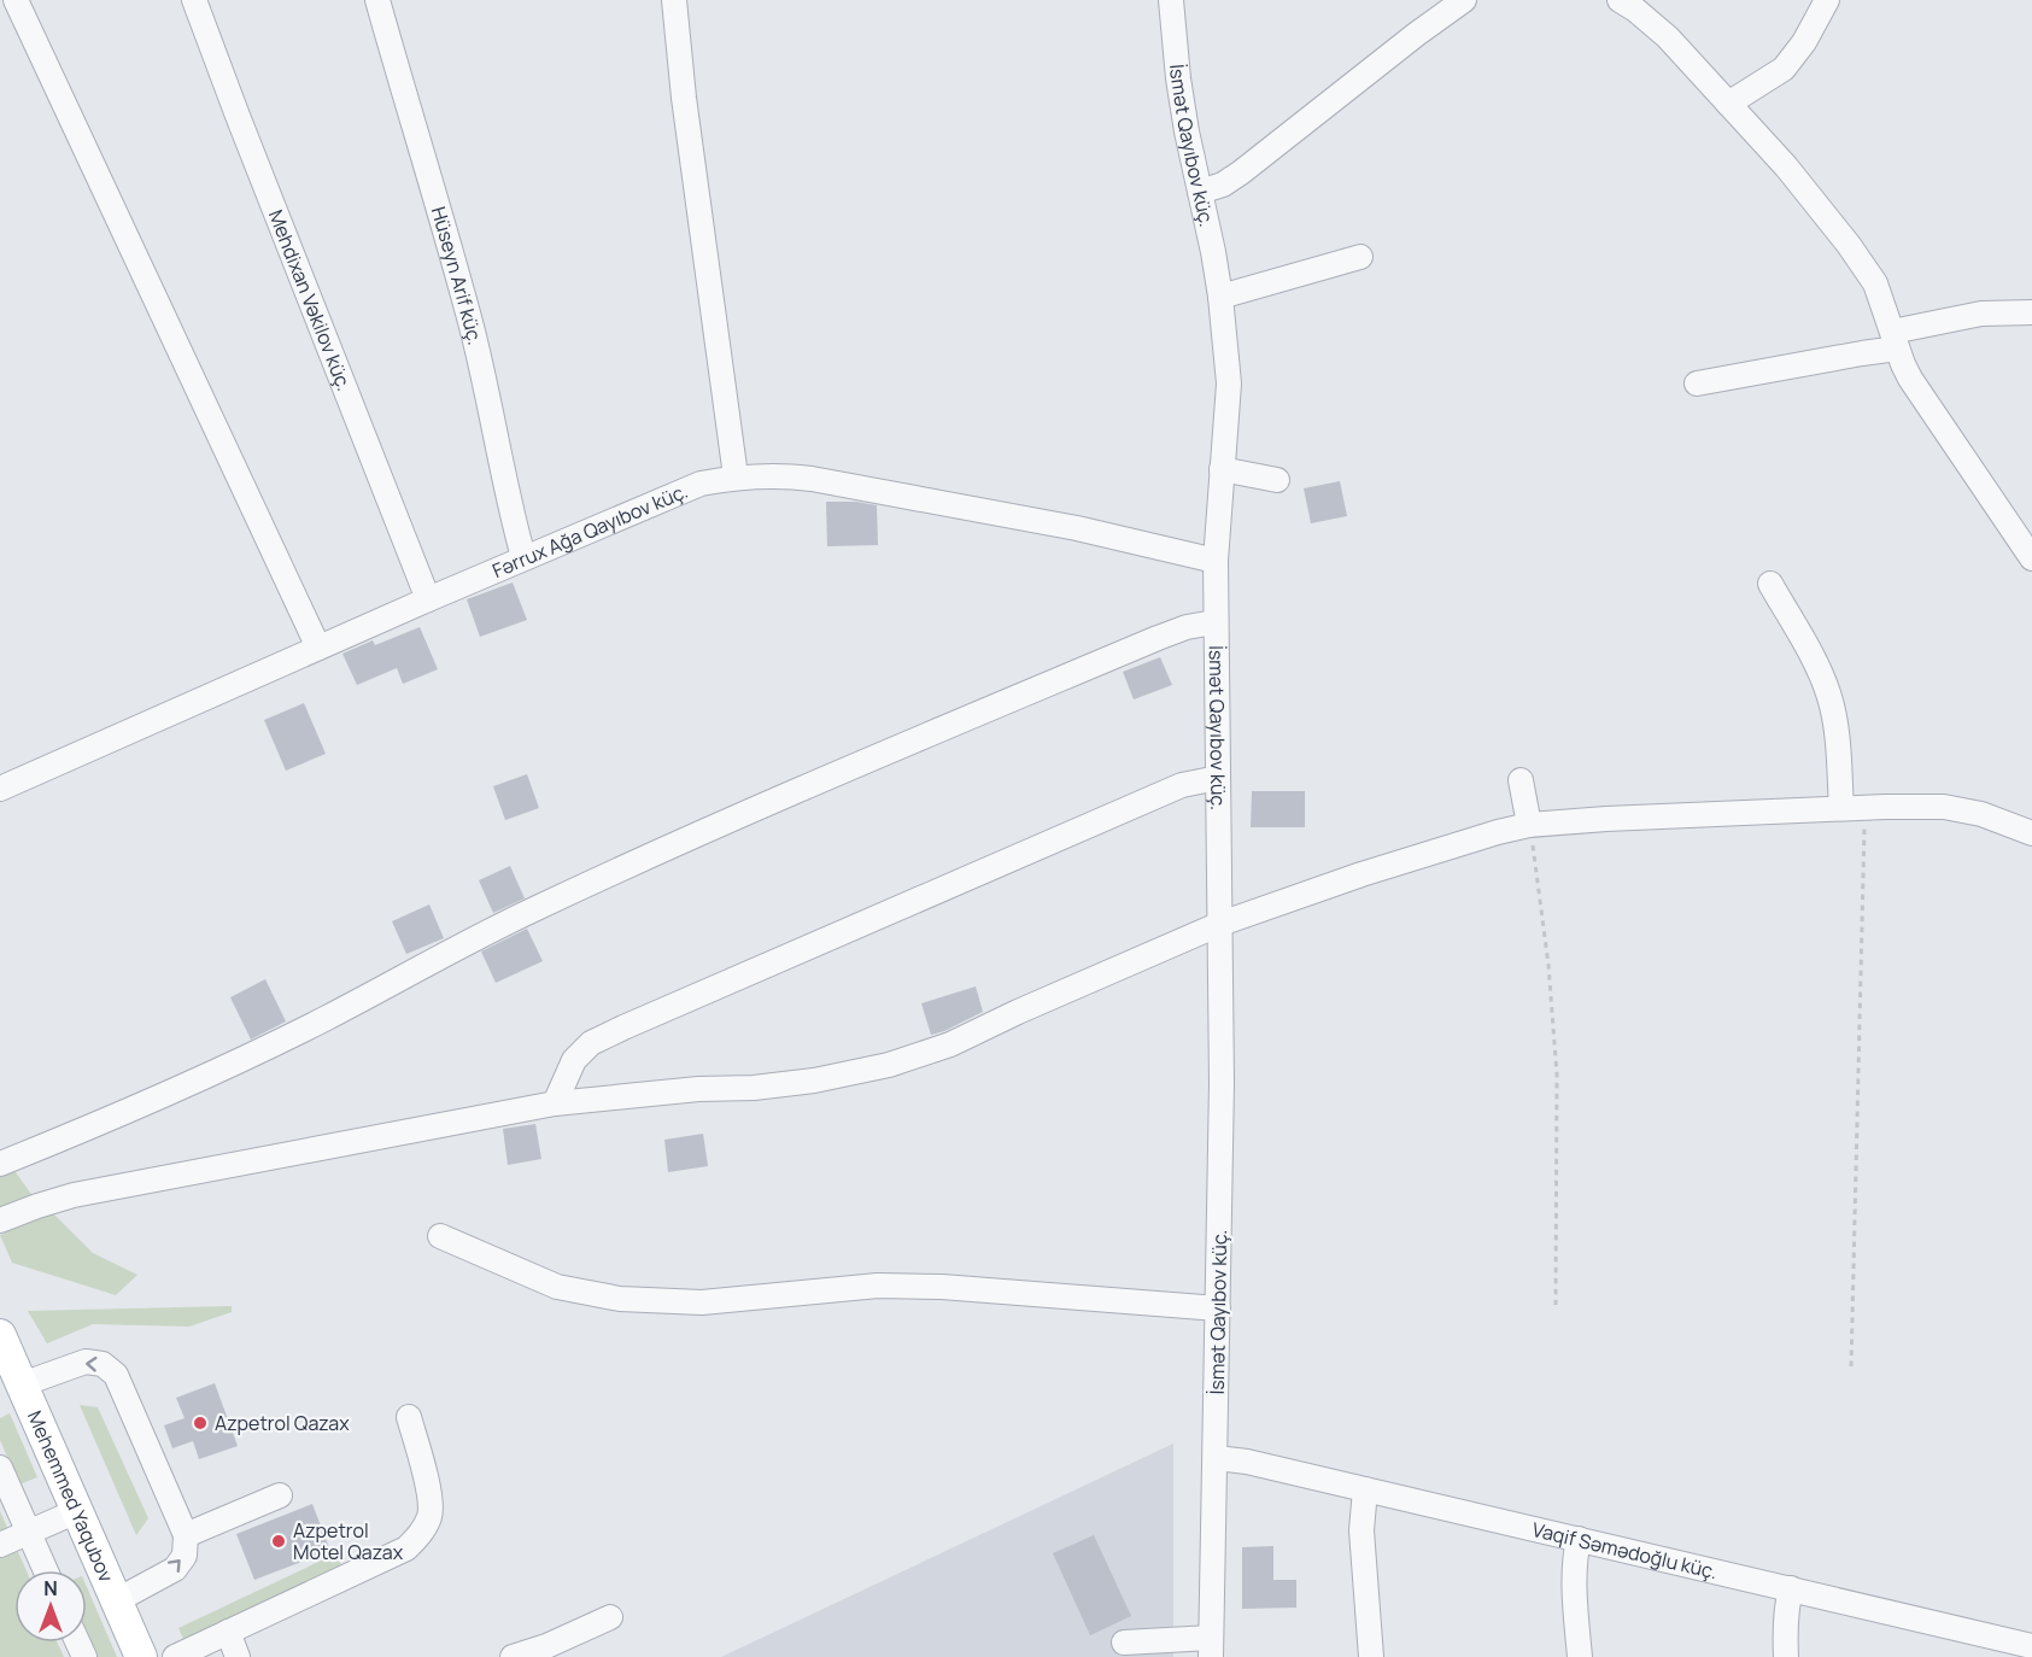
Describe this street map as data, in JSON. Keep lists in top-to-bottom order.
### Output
{
  "streets": {
    "main road": ["Mehemmed Yaqubov"],
    "street": [
      "İsmət Qayıbov küç.",
      "Hüseyn Arif küç.",
      "Mehdixan Vəkilov küç.",
      "Fərrux Ağa Qayıbov küç.",
      "Vaqif Səmədoğlu küç."
    ]
  },
  "crossings": [
    ["İsmət Qayıbov küç.", "Fərrux Ağa Qayıbov küç."],
    ["İsmət Qayıbov küç.", "Vaqif Səmədoğlu küç."],
    ["Hüseyn Arif küç.", "Fərrux Ağa Qayıbov küç."],
    ["Mehdixan Vəkilov küç.", "Fərrux Ağa Qayıbov küç."]
  ],
  "places": ["Azpetrol Qazax", "Azpetrol Motel Qazax"],
  "north": "top"
}
